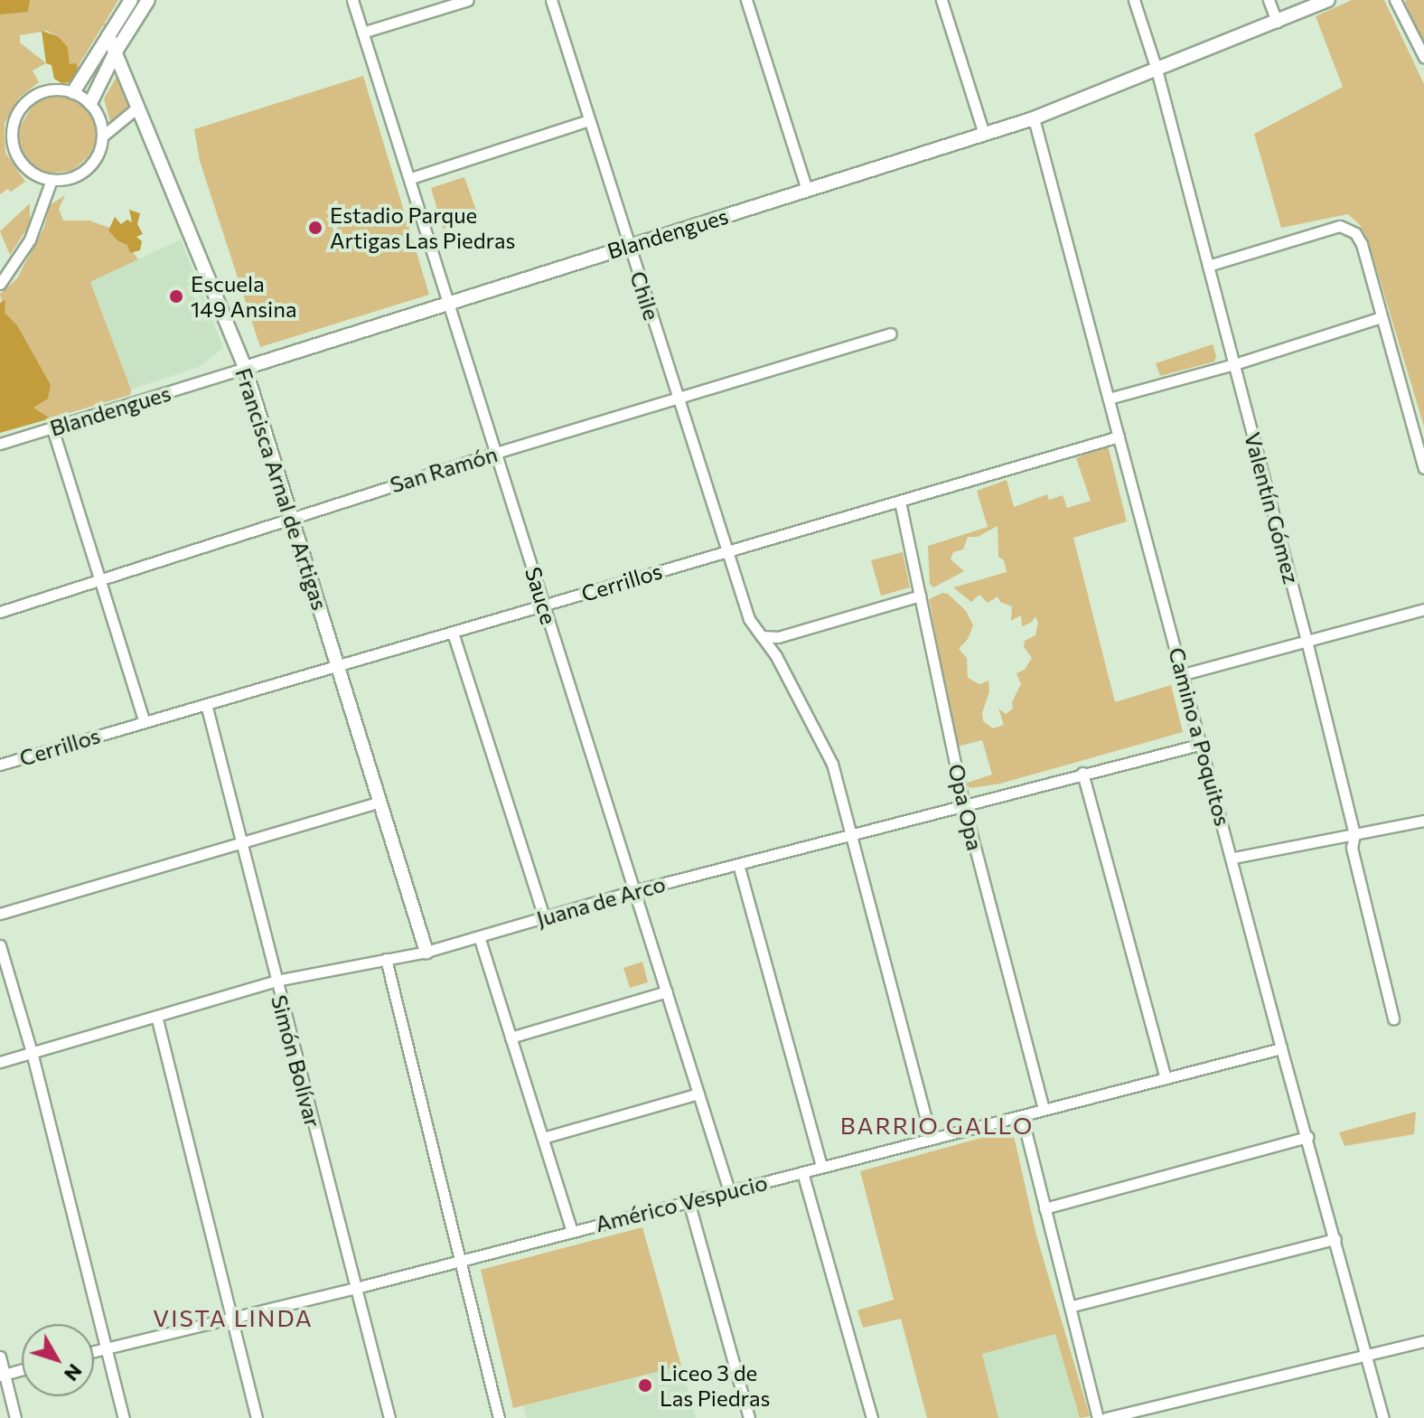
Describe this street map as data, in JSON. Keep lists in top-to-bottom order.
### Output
{
  "streets": {
    "street": [
      "Blandengues",
      "Chile",
      "San Ramón",
      "Francisca Arnal de Artigas",
      "Valentín Gómez",
      "Cerrillos",
      "Sauce",
      "Camino a Poquitos",
      "Opa Opa",
      "Juana de Arco",
      "Simón Bolívar",
      "Américo Vespucio"
    ]
  },
  "crossings": [
    ["Blandengues", "Chile"],
    ["Blandengues", "Francisca Arnal de Artigas"],
    ["Blandengues", "Valentín Gómez"],
    ["Blandengues", "Sauce"],
    ["Blandengues", "Camino a Poquitos"],
    ["Chile", "San Ramón"],
    ["Chile", "Cerrillos"],
    ["Chile", "Juana de Arco"],
    ["Chile", "Américo Vespucio"],
    ["San Ramón", "Francisca Arnal de Artigas"],
    ["San Ramón", "Sauce"],
    ["Francisca Arnal de Artigas", "Cerrillos"],
    ["Francisca Arnal de Artigas", "Juana de Arco"],
    ["Cerrillos", "Sauce"],
    ["Cerrillos", "Camino a Poquitos"],
    ["Cerrillos", "Opa Opa"],
    ["Cerrillos", "Simón Bolívar"],
    ["Sauce", "Juana de Arco"],
    ["Sauce", "Américo Vespucio"],
    ["Camino a Poquitos", "Juana de Arco"],
    ["Camino a Poquitos", "Américo Vespucio"],
    ["Opa Opa", "Juana de Arco"],
    ["Opa Opa", "Américo Vespucio"],
    ["Juana de Arco", "Simón Bolívar"],
    ["Simón Bolívar", "Américo Vespucio"]
  ],
  "districts": ["BARRIO GALLO", "VISTA LINDA"],
  "places": ["Estadio Parque Artigas Las Piedras", "Escuela 149 Ansina", "Liceo 3 de Las Piedras"],
  "north": "bottom right"
}
